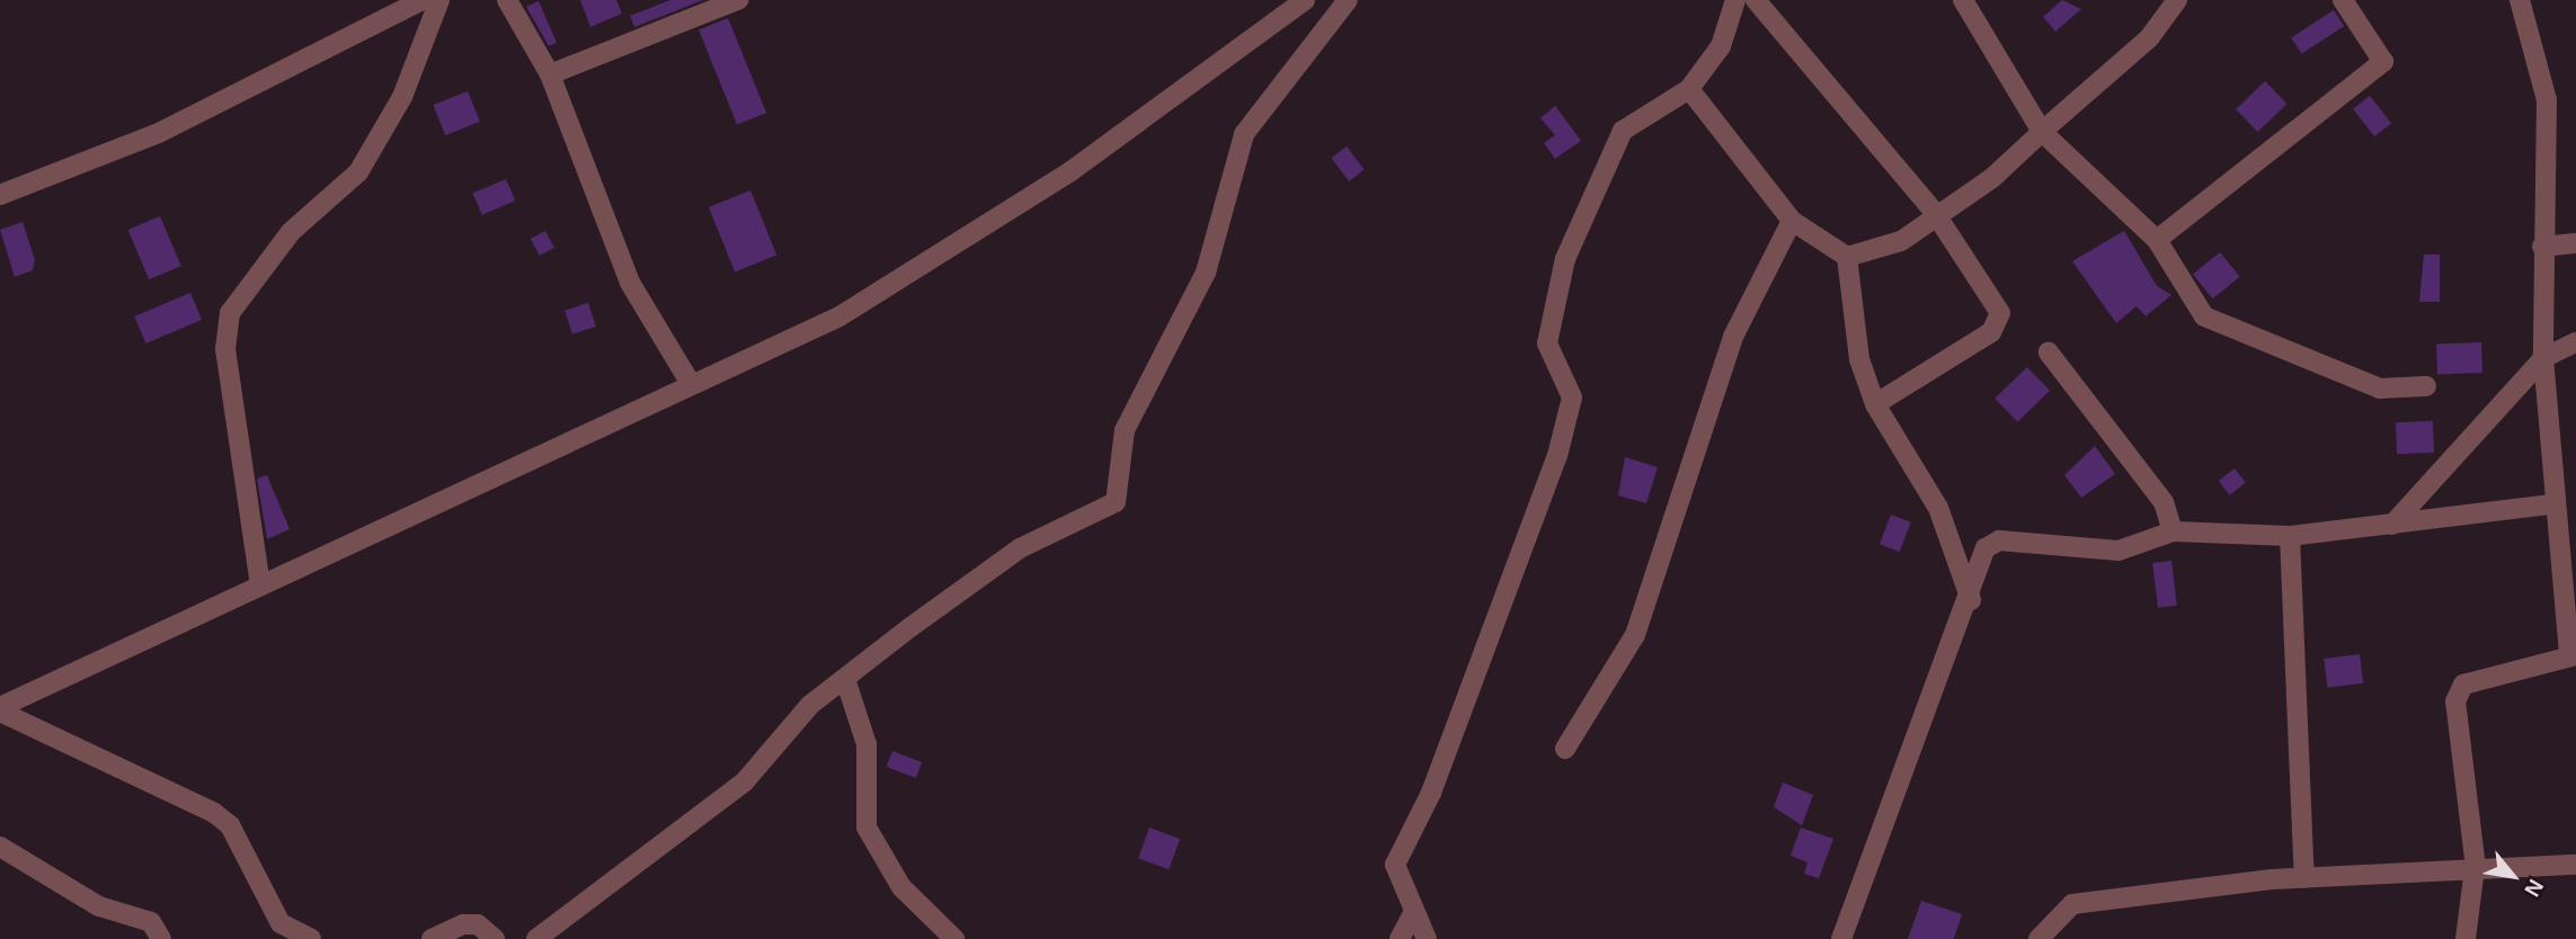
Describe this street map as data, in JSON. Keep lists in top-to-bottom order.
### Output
{
  "north": "bottom right"
}
